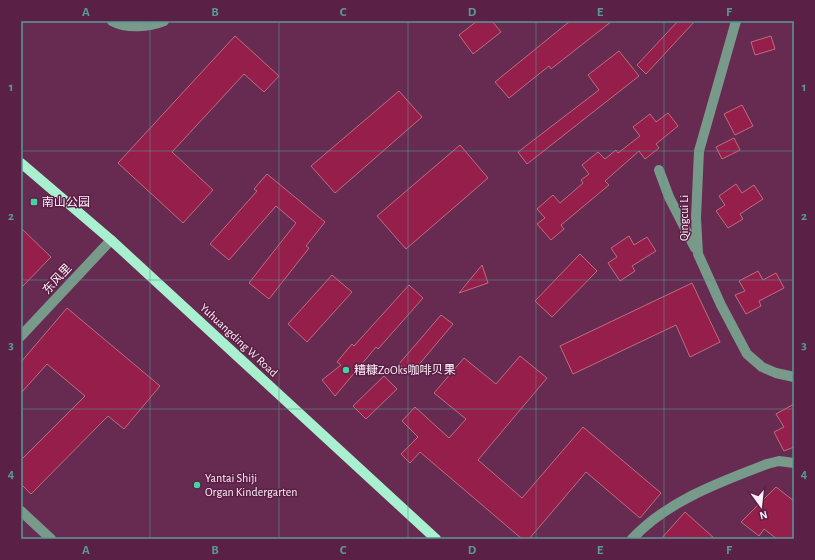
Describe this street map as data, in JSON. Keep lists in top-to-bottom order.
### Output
{
  "streets": {
    "main road": ["Yuhuangding W Road"],
    "street": ["Qingcui Li", "东风里"]
  },
  "crossings": [
    ["东风里", "Yuhuangding W Road"]
  ],
  "places": {
    "transit": ["南山公园"],
    "other": ["糟糠ZoOks咖啡贝果", "Yantai Shiji Organ Kindergarten"]
  },
  "north": "bottom",
  "grid": {
    "columns": [
      "A",
      "B",
      "C",
      "D",
      "E",
      "F"
    ],
    "rows": [
      "1",
      "2",
      "3",
      "4"
    ]
  }
}
